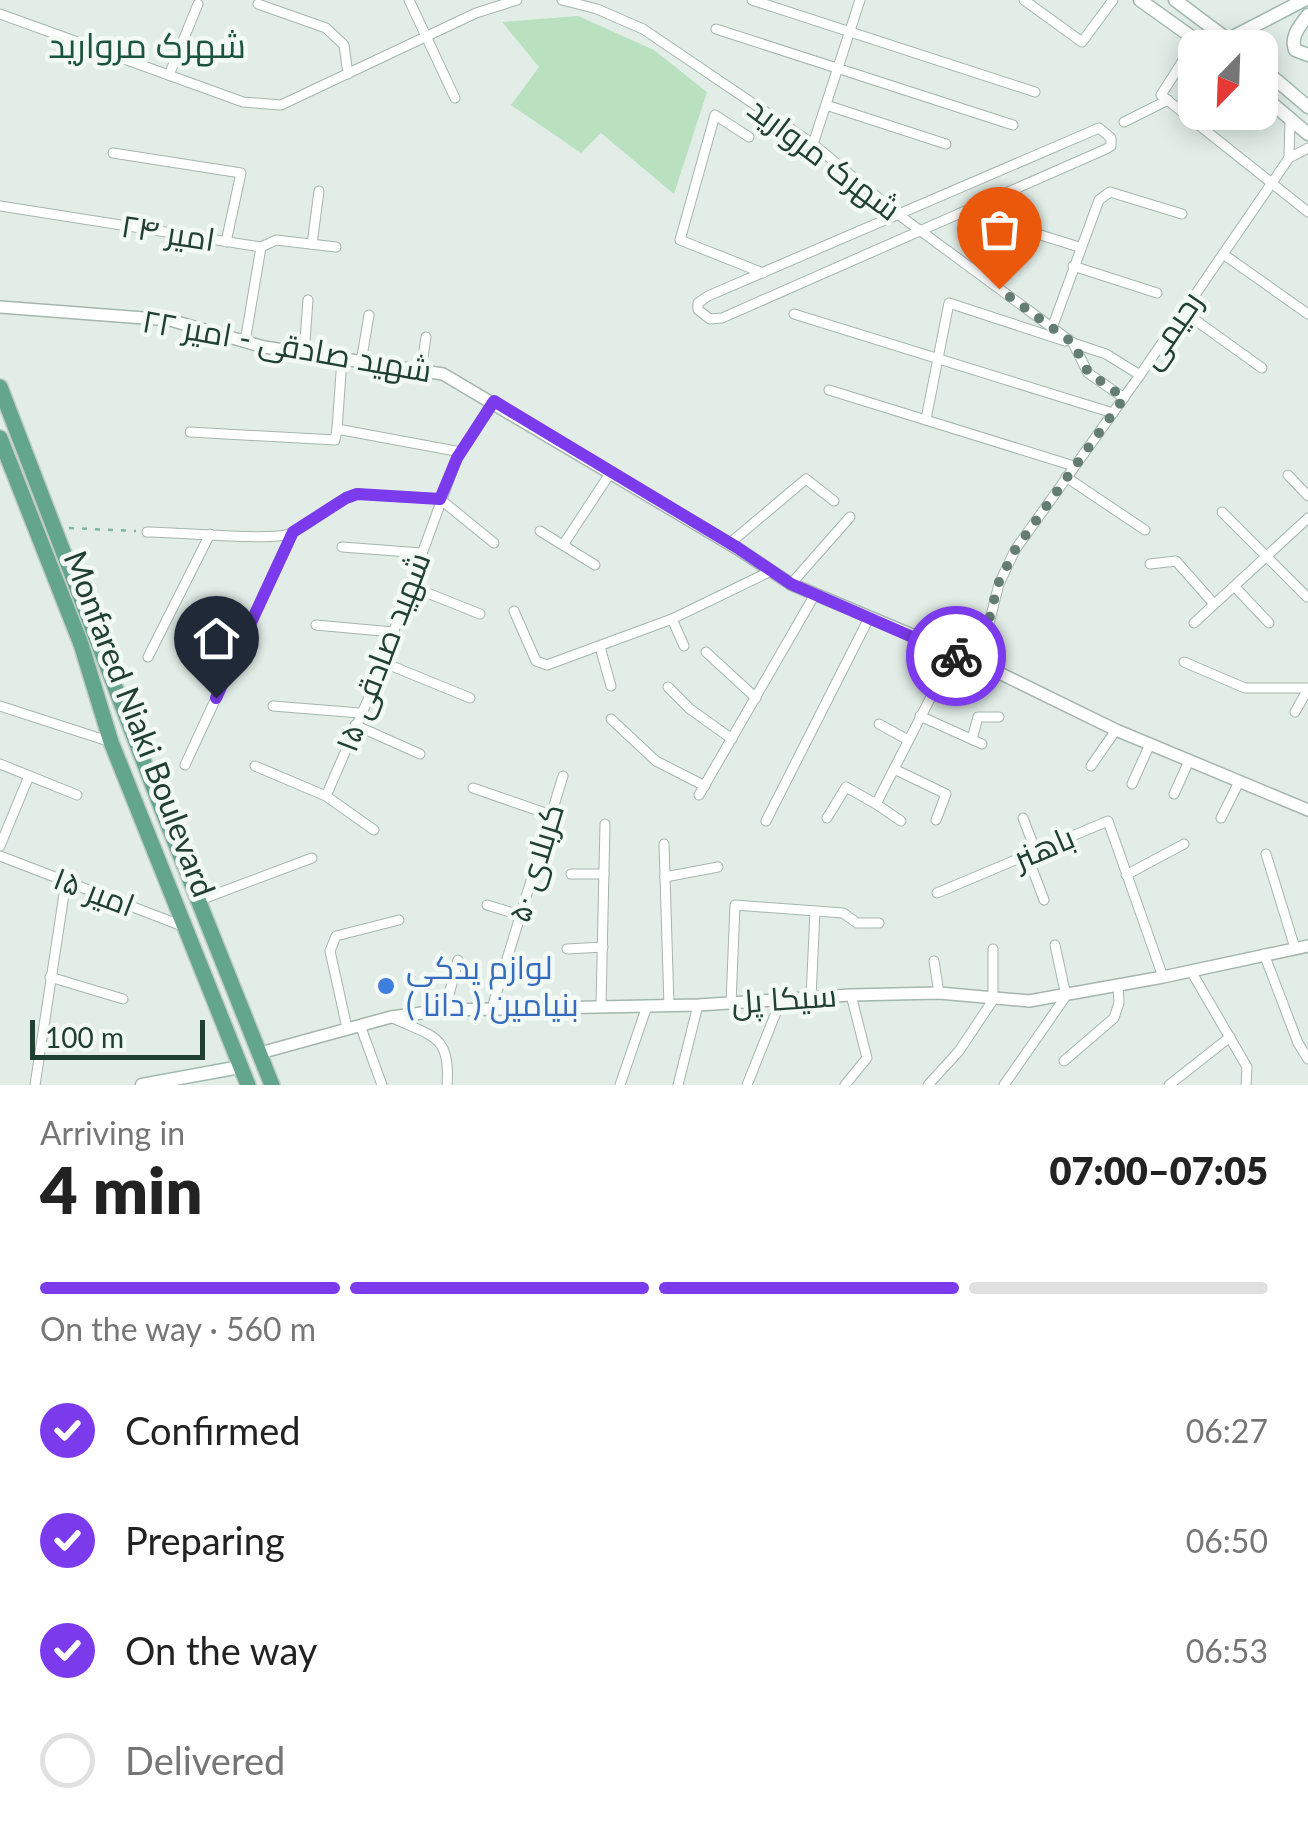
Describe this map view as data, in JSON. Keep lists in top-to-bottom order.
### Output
{
  "streets": {
    "main road": ["Monfared Niaki Boulevard"],
    "street": [
      "شهرک مروارید",
      "امیر ۲۴",
      "رحیمی",
      "شهید صادقی - امیر ۲۲",
      "شهید صادقی ۱۵",
      "باهنر",
      "کربلای ۵۰",
      "امیر ۱۵",
      "سیکا پل"
    ]
  },
  "crossings": [
    ["شهرک مروارید", "رحیمی"],
    ["رحیمی", "شهید صادقی - امیر ۲۲"],
    ["شهید صادقی - امیر ۲۲", "شهید صادقی ۱۵"],
    ["Monfared Niaki Boulevard", "امیر ۱۵"],
    ["Monfared Niaki Boulevard", "سیکا پل"],
    ["باهنر", "سیکا پل"],
    ["کربلای ۵۰", "سیکا پل"]
  ],
  "districts": ["شهرک مروارید"],
  "places": ["لوازم یدکی بنیامین ( دانا )"],
  "scale_bar": "100 m",
  "north": "bottom left",
  "page": {
    "scale": "100 m",
    "heading": ["4 min", "Arriving in", "07:00–07:05"],
    "bar": "On the way · 560 m",
    "list": [
      ["Confirmed", "06:27"],
      ["Preparing", "06:50"],
      ["On the way", "06:53"],
      "Delivered"
    ]
  }
}
